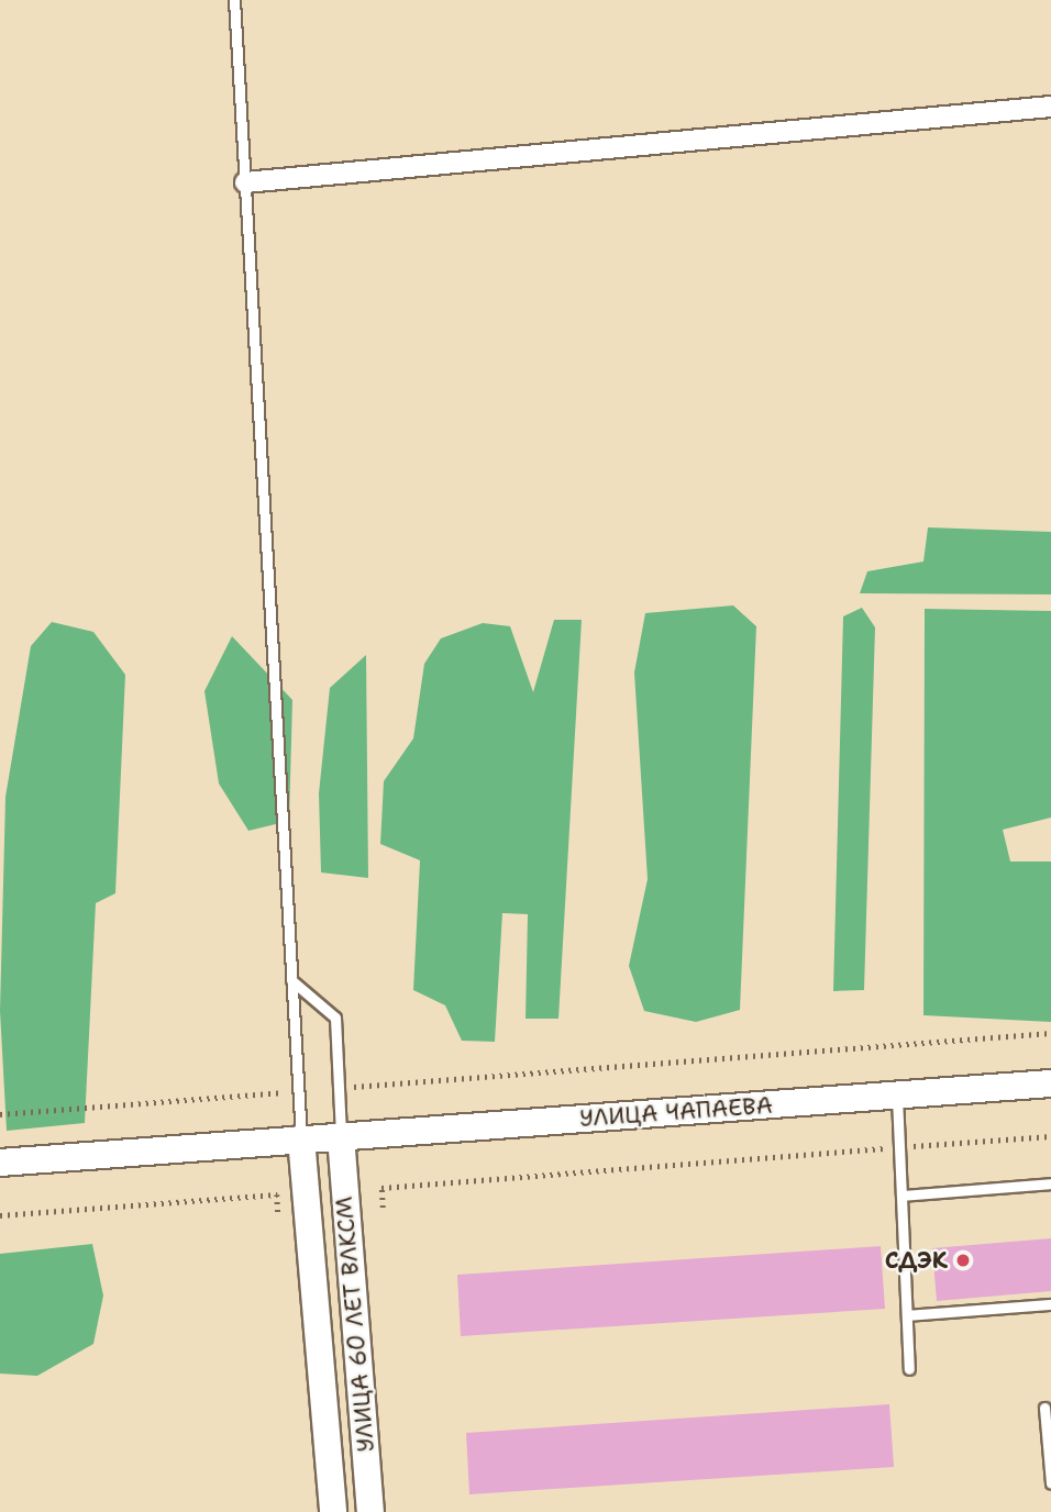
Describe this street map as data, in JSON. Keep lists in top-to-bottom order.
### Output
{
  "streets": {
    "main road": ["УЛИЦА ЧАПАЕВА", "УЛИЦА 60 ЛЕТ ВЛКСМ"]
  },
  "crossings": [
    ["УЛИЦА ЧАПАЕВА", "УЛИЦА 60 ЛЕТ ВЛКСМ"]
  ],
  "places": ["СДЭК"]
}
